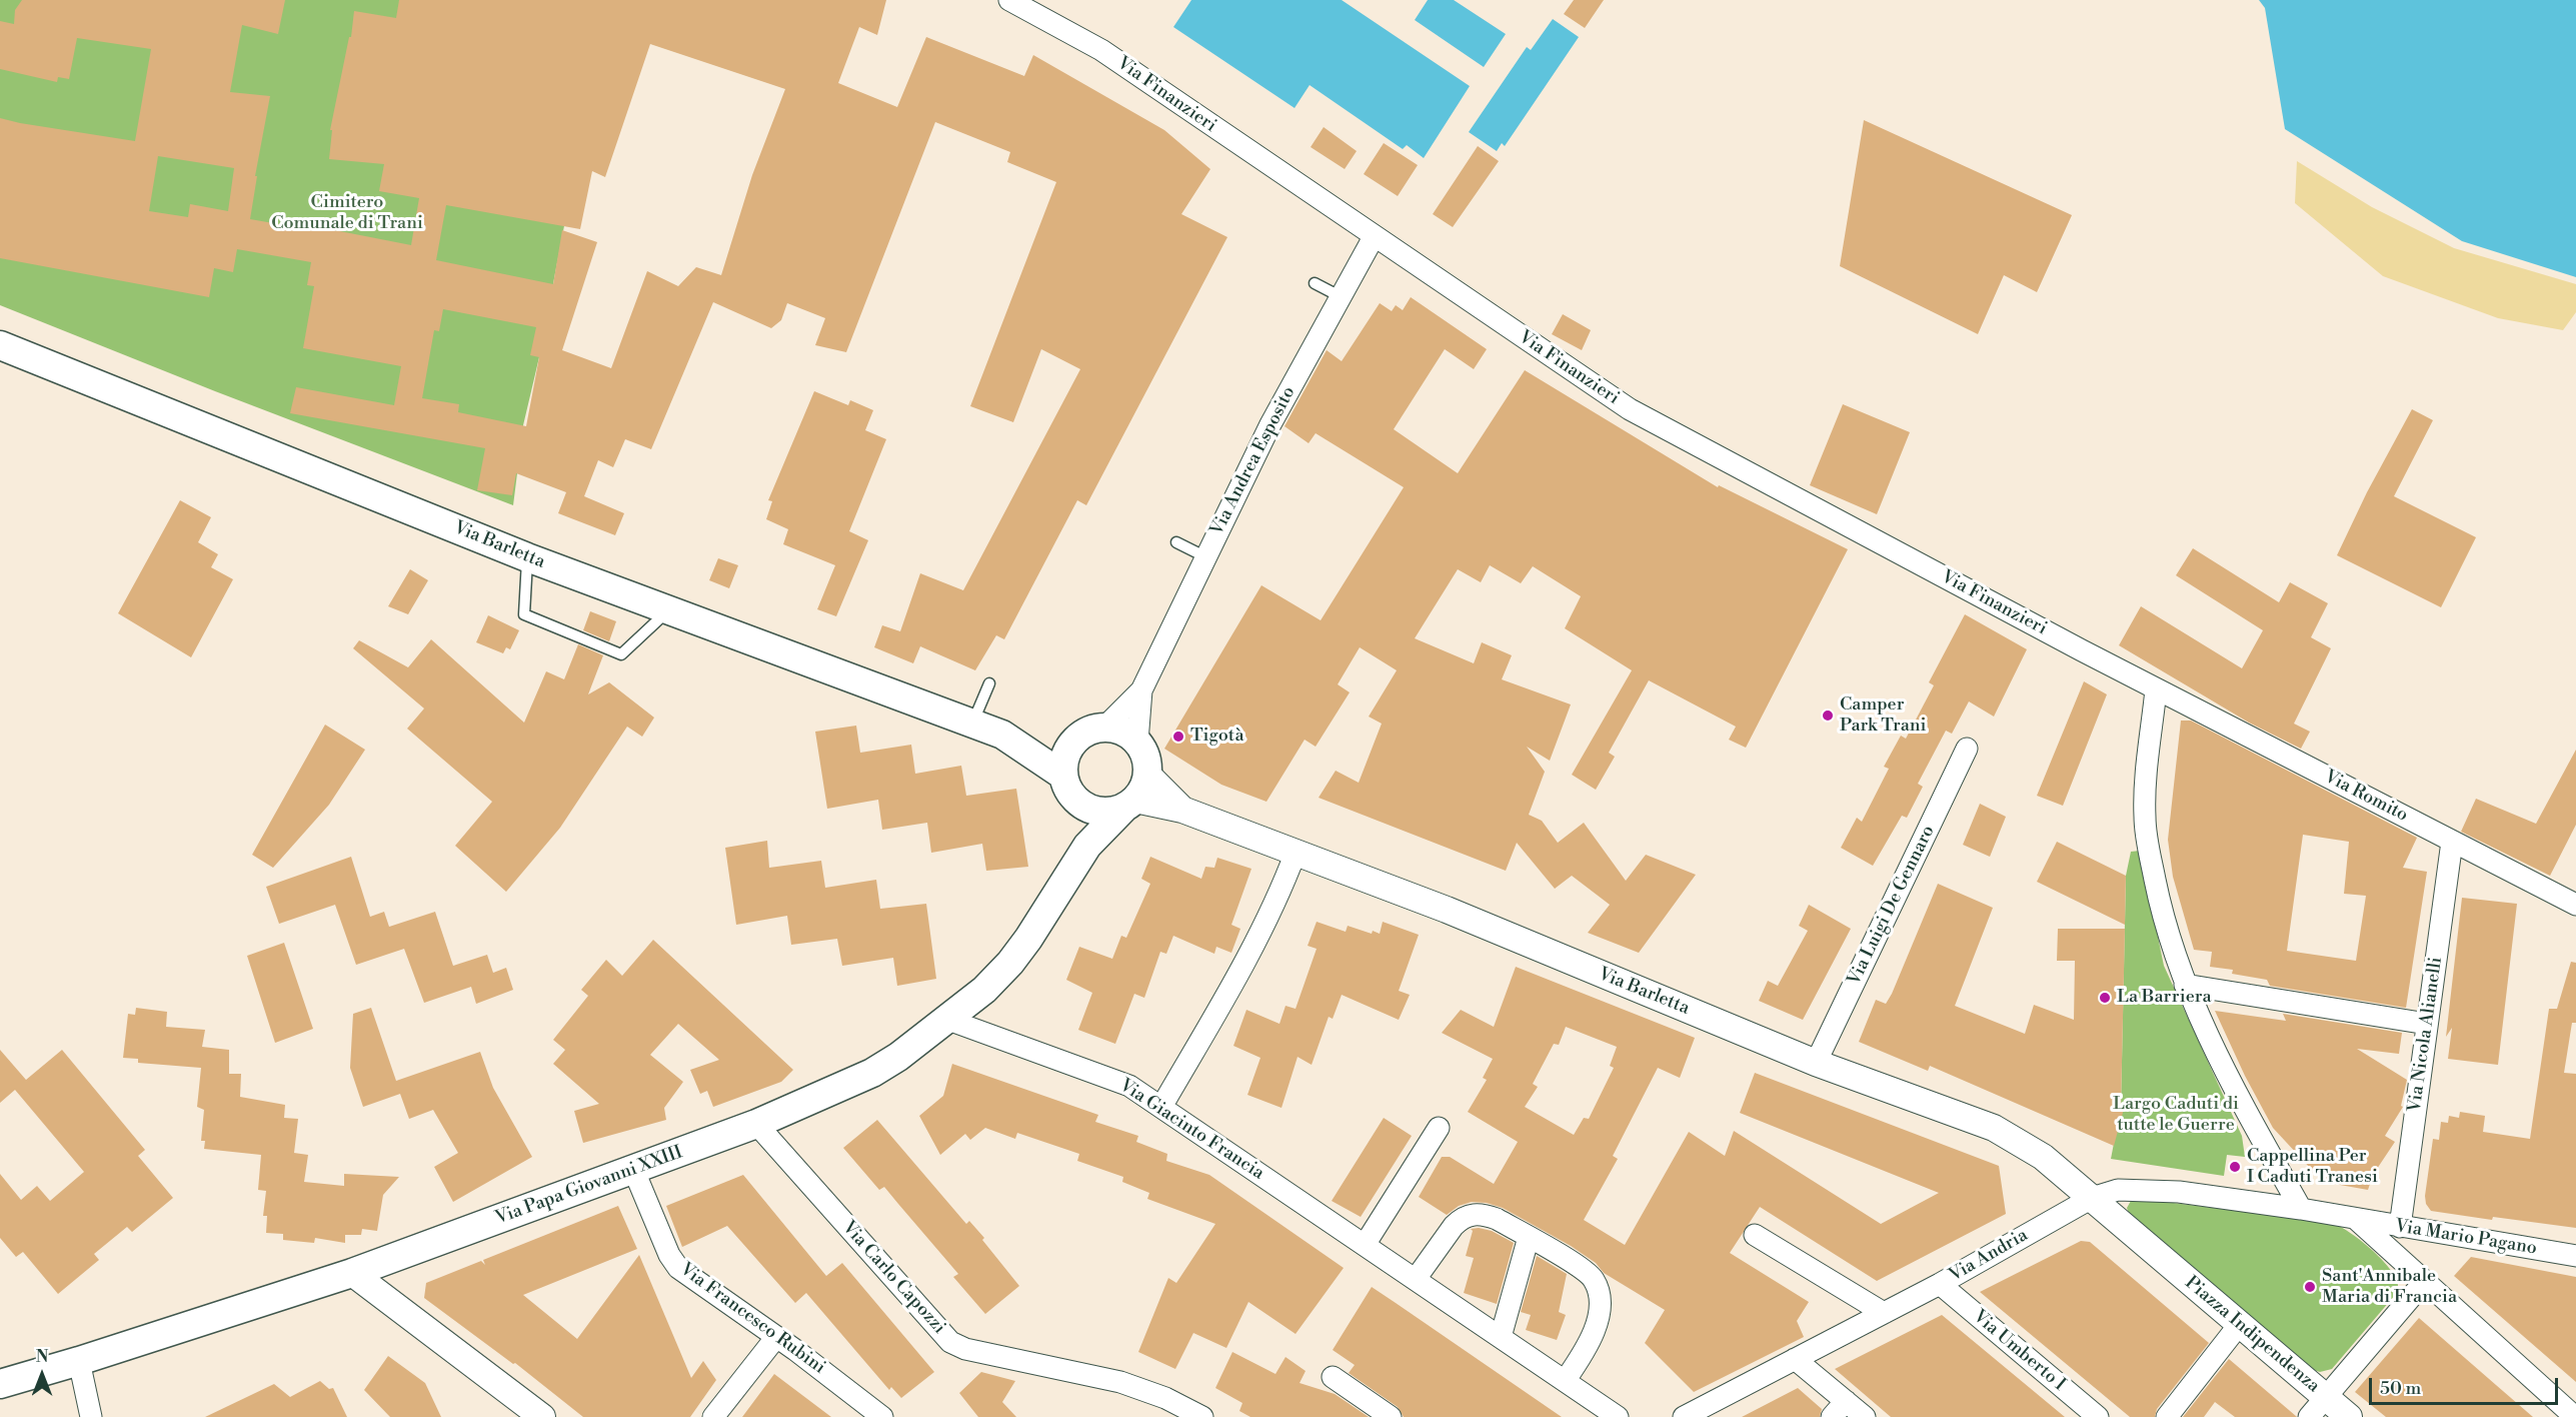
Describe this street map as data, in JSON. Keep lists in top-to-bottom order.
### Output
{
  "streets": {
    "main road": ["Via Barletta", "Via Papa Giovanni XXIII"],
    "street": [
      "Via Finanzieri",
      "Via Andrea Esposito",
      "Via Romito",
      "Via Luigi De Gennaro",
      "Via Nicola Alianelli",
      "Via Giacinto Francia",
      "Via Mario Pagano",
      "Via Andria",
      "Via Carlo Capozzi",
      "Via Francesco Rubini",
      "Piazza Indipendenza",
      "Via Umberto I"
    ]
  },
  "crossings": [
    ["Via Finanzieri", "Via Andrea Esposito"],
    ["Via Finanzieri", "Via Romito"],
    ["Via Andrea Esposito", "Via Barletta"],
    ["Via Andrea Esposito", "Via Papa Giovanni XXIII"],
    ["Via Barletta", "Via Luigi De Gennaro"],
    ["Via Barletta", "Via Papa Giovanni XXIII"],
    ["Via Barletta", "Via Andria"],
    ["Via Barletta", "Piazza Indipendenza"],
    ["Via Romito", "Via Nicola Alianelli"],
    ["Via Nicola Alianelli", "Via Mario Pagano"],
    ["Via Giacinto Francia", "Via Papa Giovanni XXIII"],
    ["Via Papa Giovanni XXIII", "Via Carlo Capozzi"],
    ["Via Papa Giovanni XXIII", "Via Francesco Rubini"],
    ["Via Andria", "Piazza Indipendenza"],
    ["Via Andria", "Via Umberto I"]
  ],
  "parks": ["Cimitero Comunale di Trani", "Largo Caduti di tutte le Guerre"],
  "places": [
    "Camper Park Trani",
    "Tigotà",
    "La Barriera",
    "Cappellina Per I Caduti Tranesi",
    "Sant'Annibale Maria di Francia"
  ],
  "scale_bar": "50 m",
  "north": "top"
}
